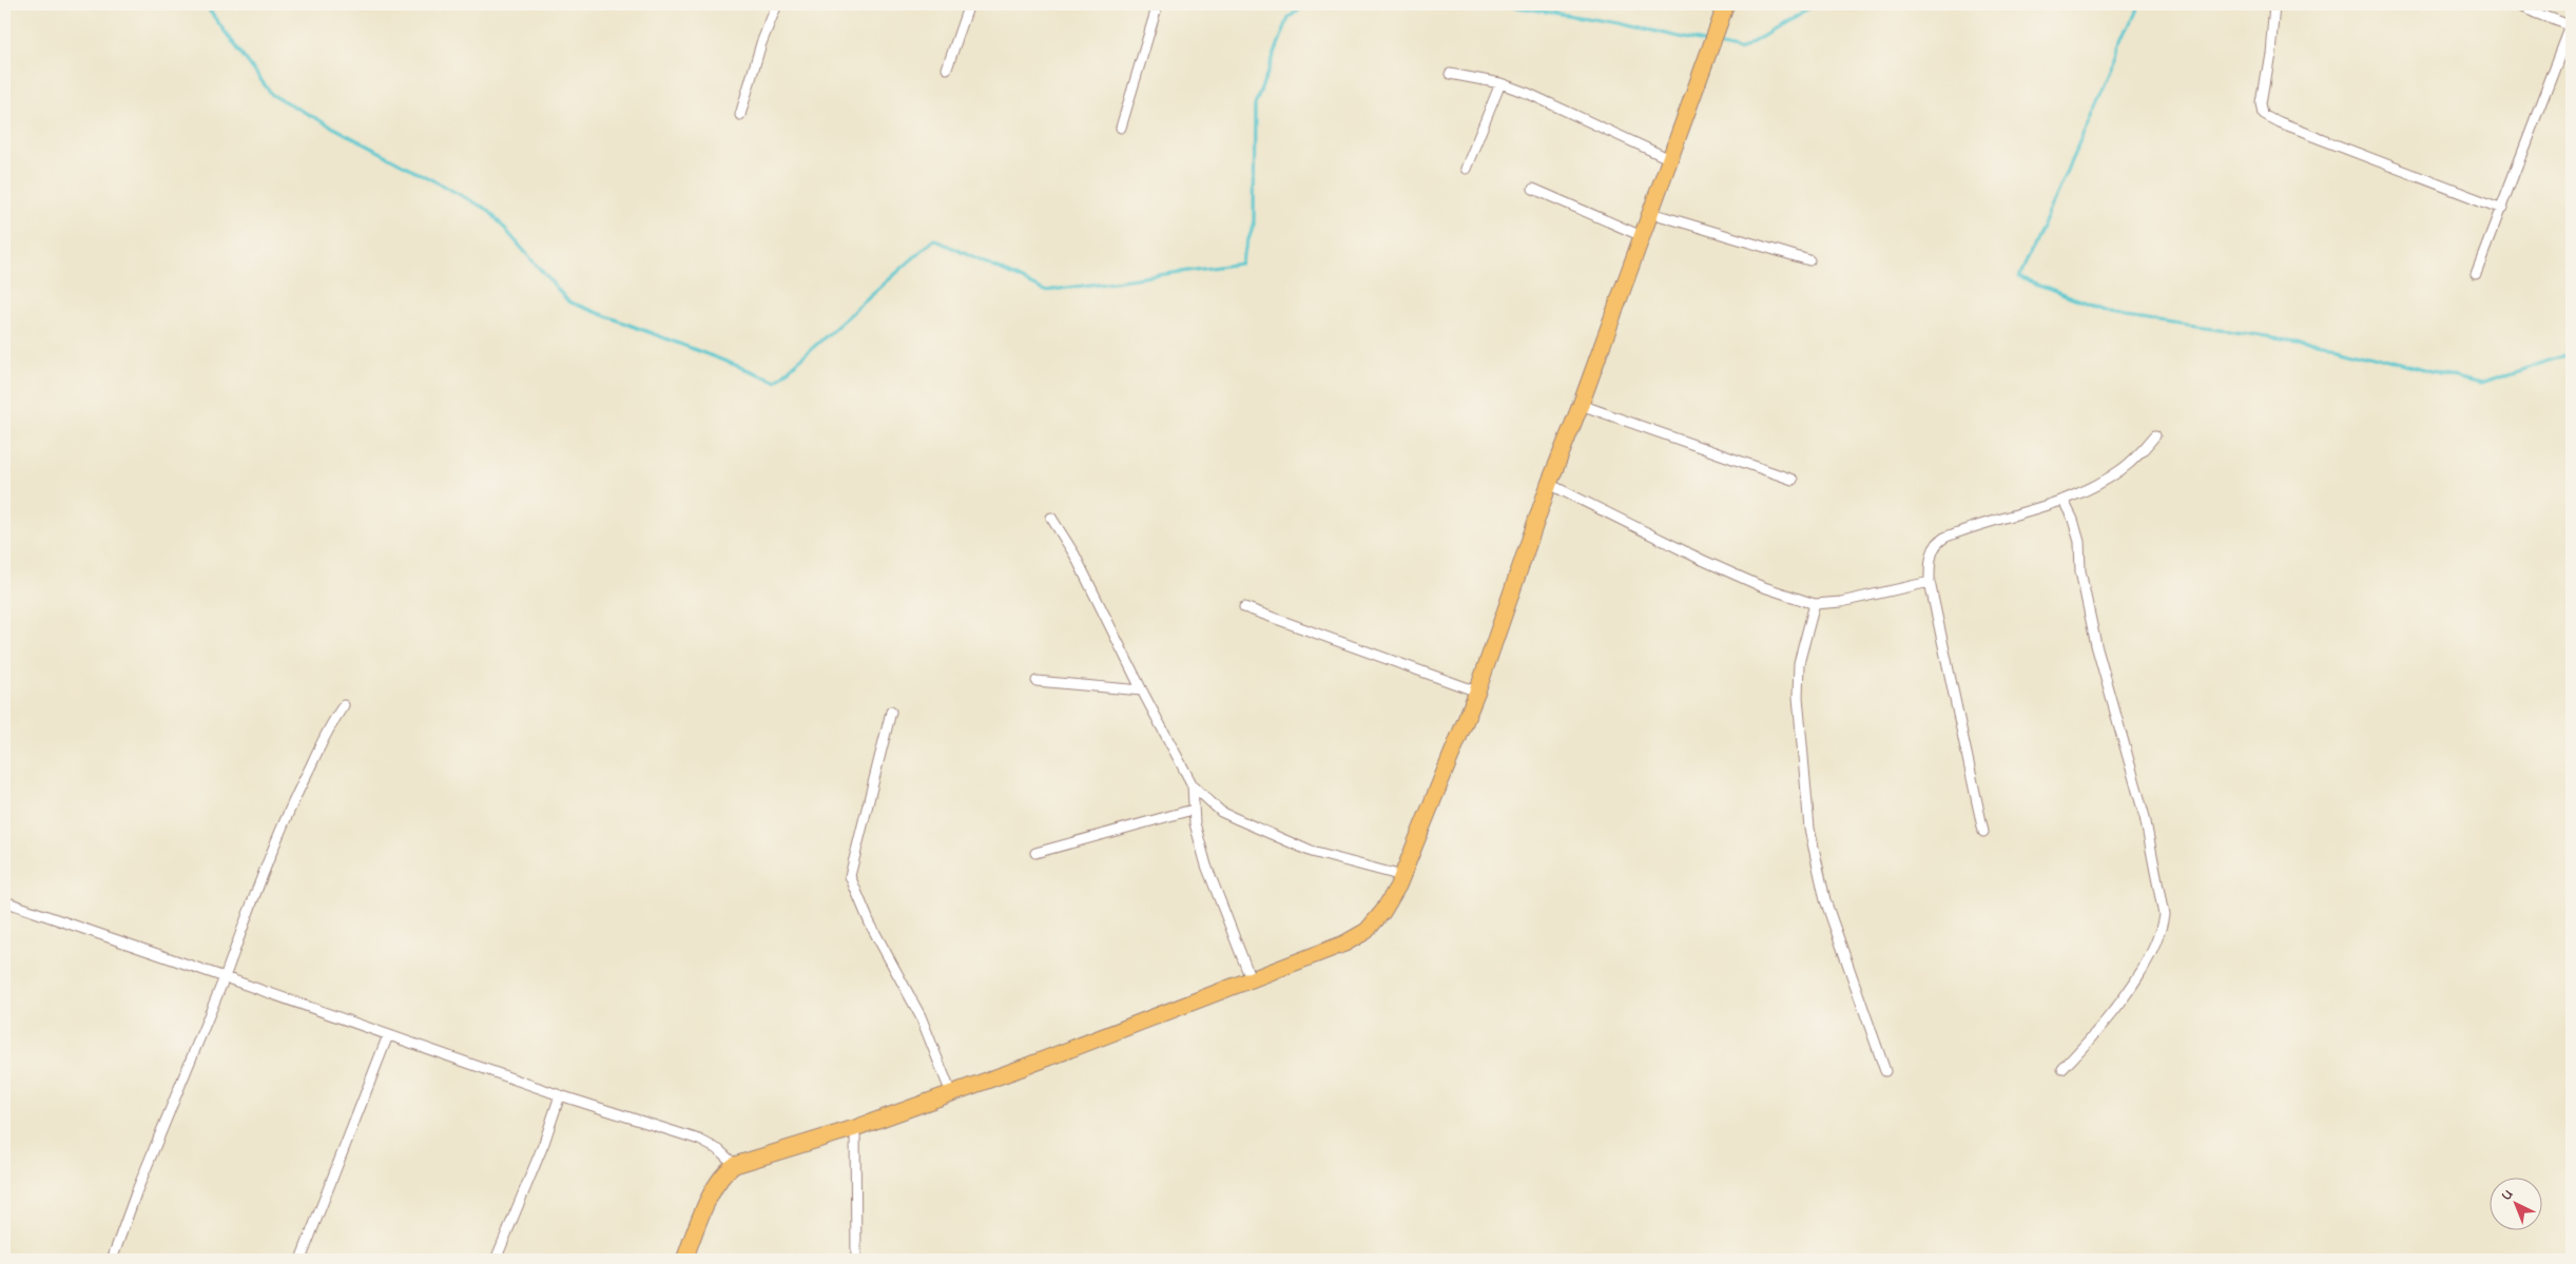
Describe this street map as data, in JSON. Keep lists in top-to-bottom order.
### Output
{
  "north": "top left"
}
